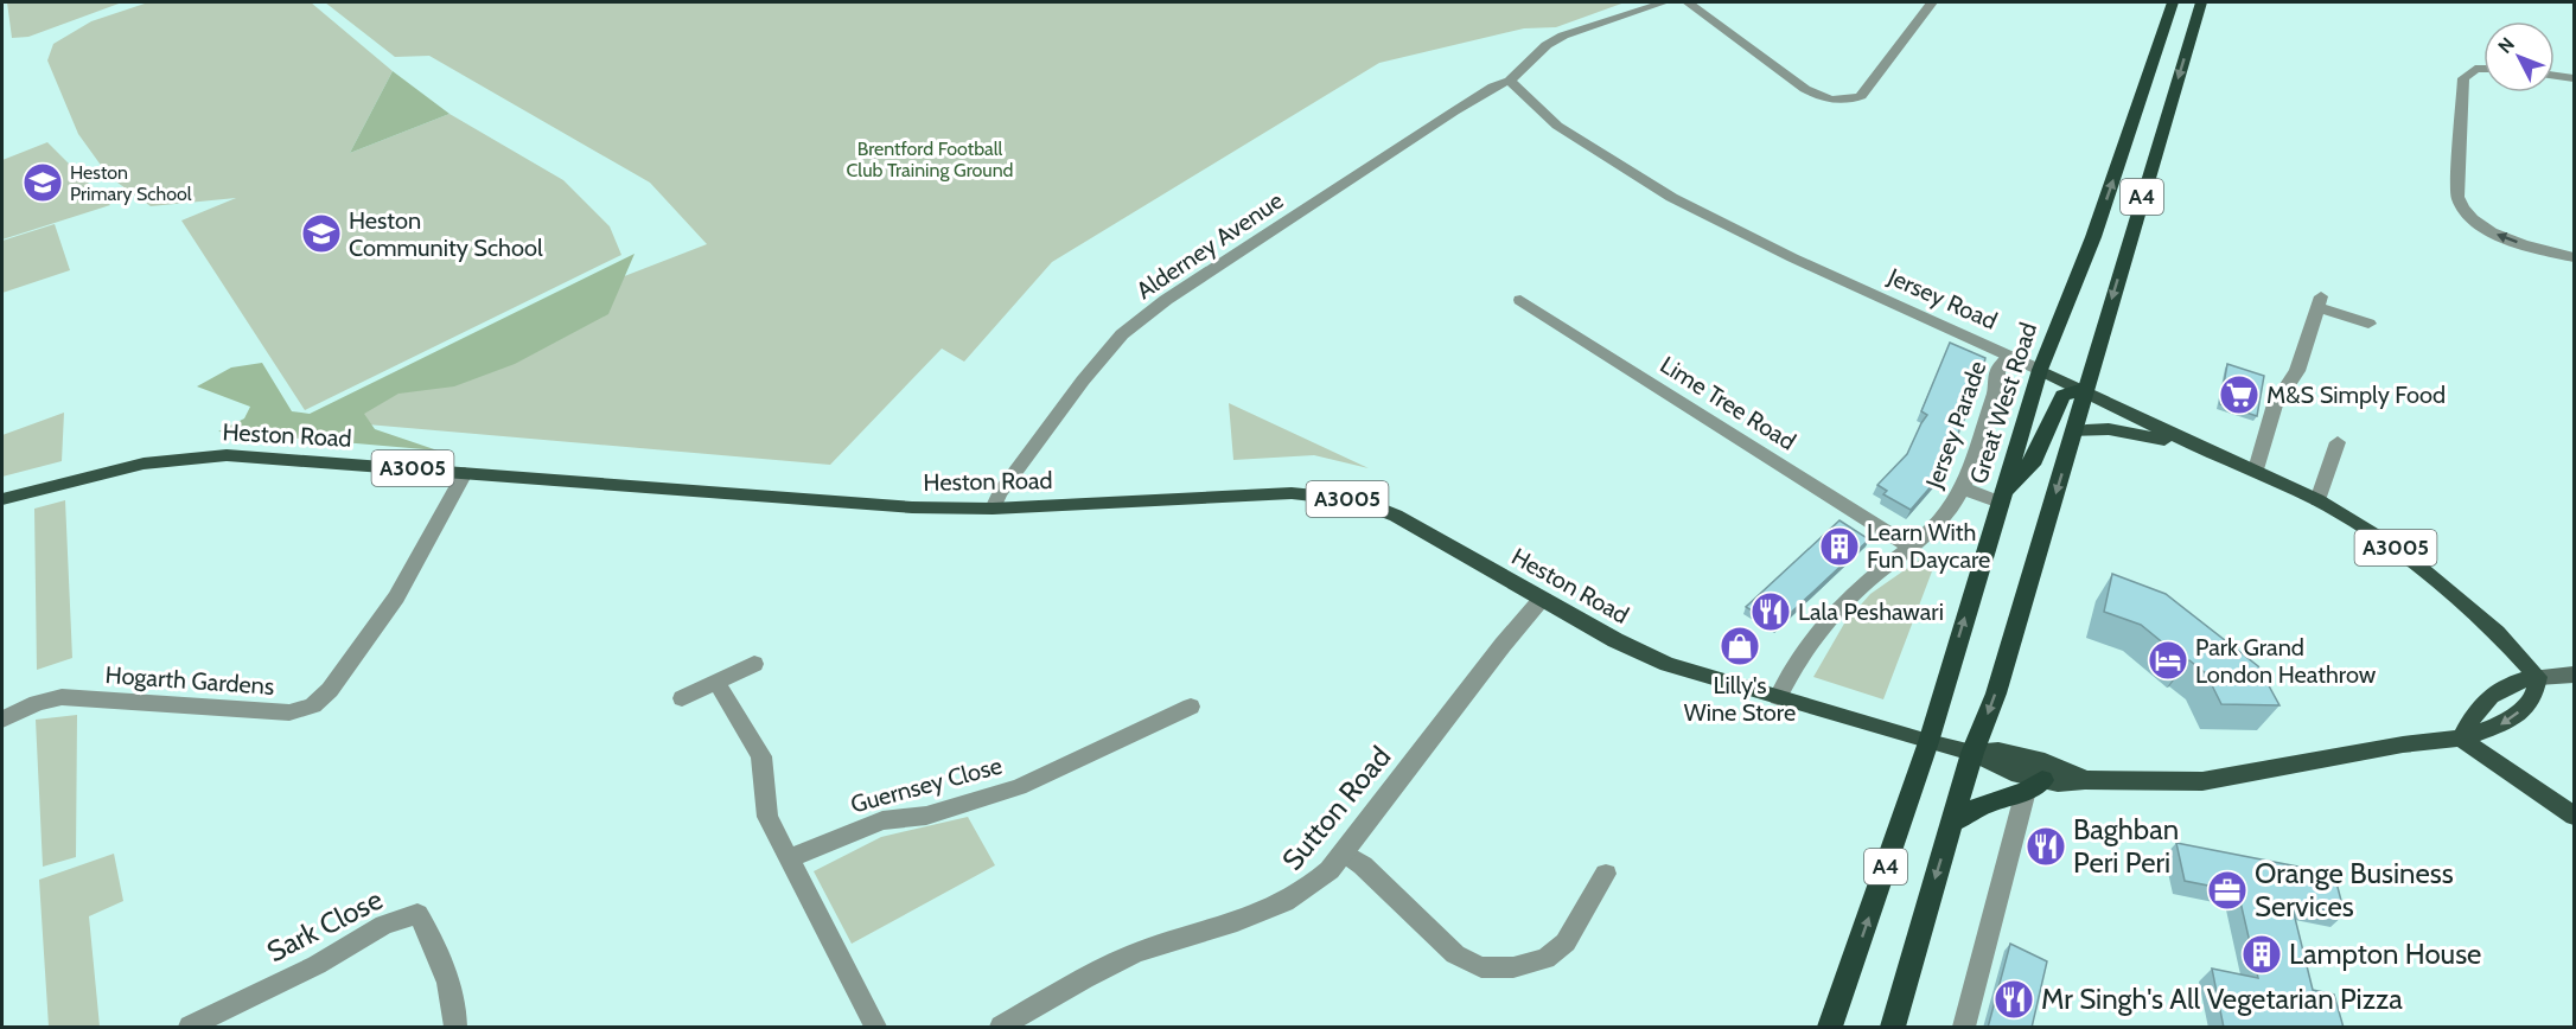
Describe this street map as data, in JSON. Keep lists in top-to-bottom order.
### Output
{
  "streets": {
    "highway": ["A4", "Great West Road"],
    "main road": ["Jersey Road", "Heston Road", "A3005"],
    "street": [
      "Alderney Avenue",
      "Lime Tree Road",
      "Jersey Parade",
      "Hogarth Gardens",
      "Guernsey Close",
      "Sutton Road",
      "Sark Close"
    ]
  },
  "crossings": [
    ["A4", "Jersey Road"],
    ["A4", "A3005"],
    ["Alderney Avenue", "Jersey Road"],
    ["Alderney Avenue", "Heston Road"],
    ["Jersey Road", "Great West Road"],
    ["Jersey Road", "Jersey Parade"],
    ["Jersey Road", "A3005"],
    ["Lime Tree Road", "Jersey Parade"],
    ["Great West Road", "Heston Road"],
    ["Great West Road", "A3005"],
    ["Jersey Parade", "Heston Road"],
    ["Heston Road", "A3005"],
    ["Heston Road", "Hogarth Gardens"],
    ["Heston Road", "Sutton Road"]
  ],
  "parks": ["Brentford Football Club Training Ground"],
  "places": {
    "school or university": ["Heston Primary School", "Heston Community School"],
    "supermarket": ["M&S Simply Food"],
    "building": ["Learn With Fun Daycare", "Lampton House"],
    "restaurant": ["Lala Peshawari", "Baghban Peri Peri", "Mr Singh's All Vegetarian Pizza"],
    "shop": ["Lilly's Wine Store"],
    "hotel": ["Park Grand London Heathrow"],
    "office": ["Orange Business Services"]
  },
  "north": "top left"
}
